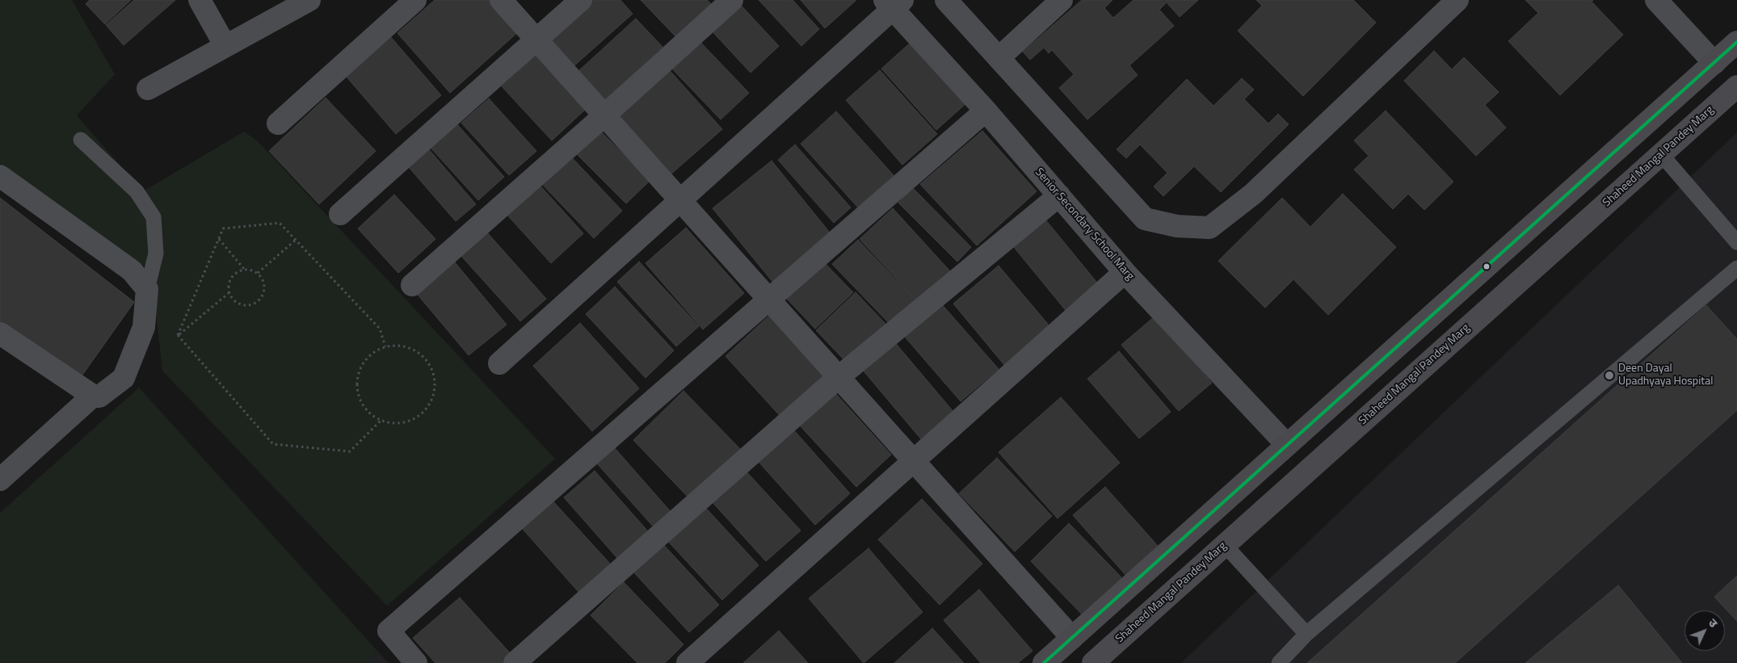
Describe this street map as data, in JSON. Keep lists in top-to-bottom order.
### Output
{
  "streets": {
    "street": ["Shaheed Mangal Pandey Marg", "Senior Secondary School Marg"]
  },
  "places": ["Deen Dayal Upadhyaya Hospital"],
  "north": "top right"
}
